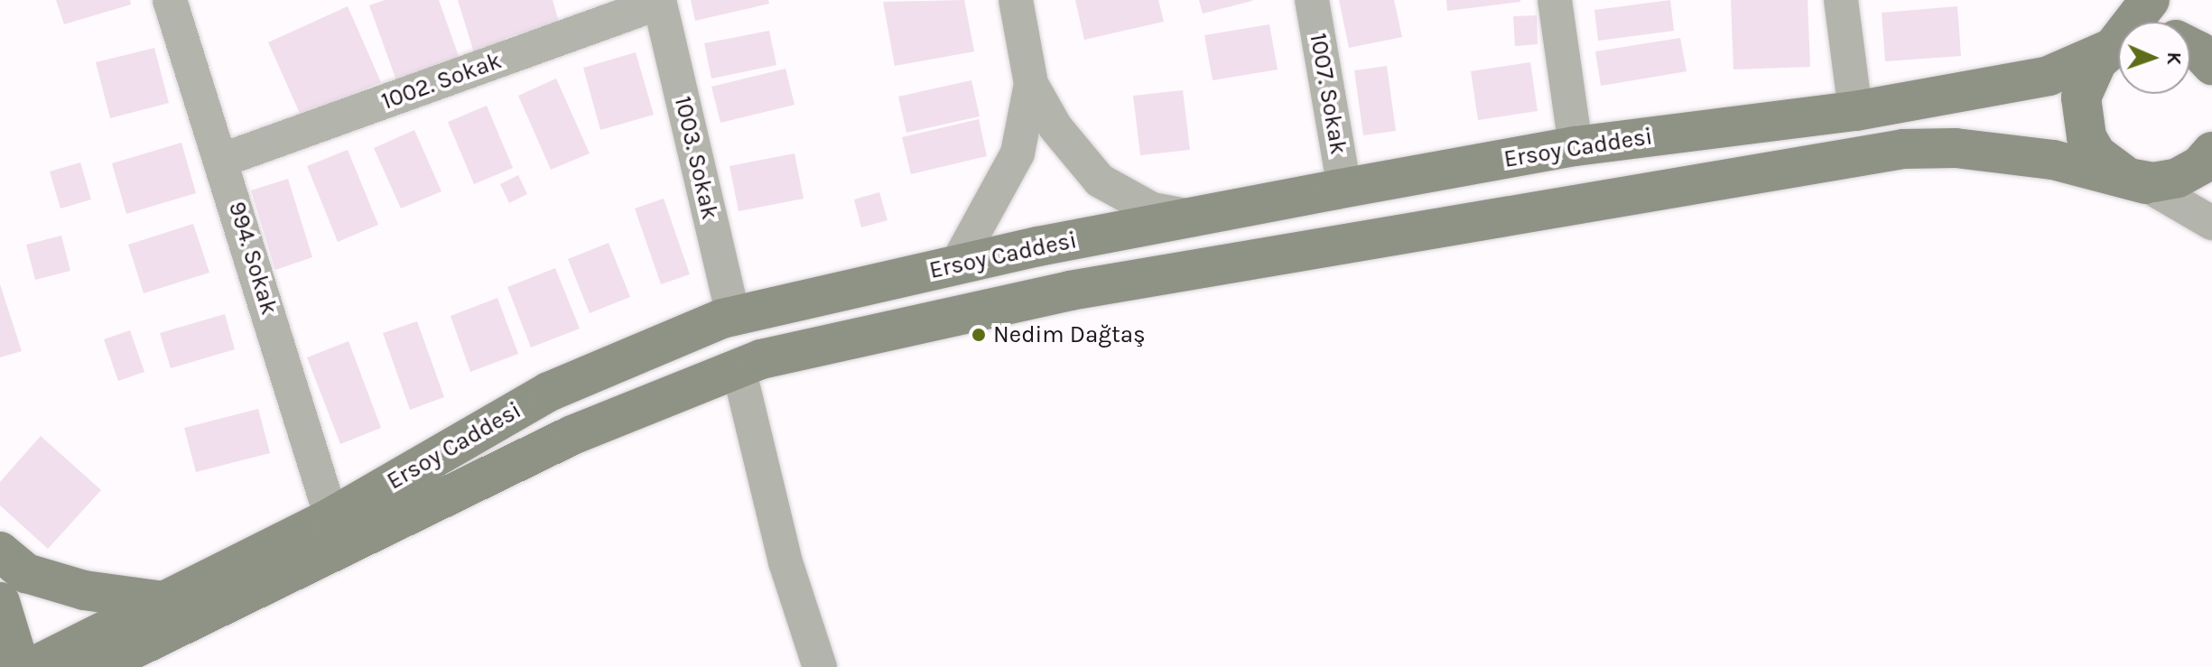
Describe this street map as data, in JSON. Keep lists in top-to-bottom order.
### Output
{
  "streets": {
    "main road": ["Ersoy Caddesi"],
    "street": [
      "1002. Sokak",
      "1007. Sokak",
      "1003. Sokak",
      "994. Sokak"
    ]
  },
  "crossings": [
    ["1002. Sokak", "1003. Sokak"],
    ["1002. Sokak", "994. Sokak"],
    ["1007. Sokak", "Ersoy Caddesi"],
    ["Ersoy Caddesi", "1003. Sokak"],
    ["Ersoy Caddesi", "994. Sokak"]
  ],
  "places": ["Nedim Dağtaş"],
  "north": "right"
}
